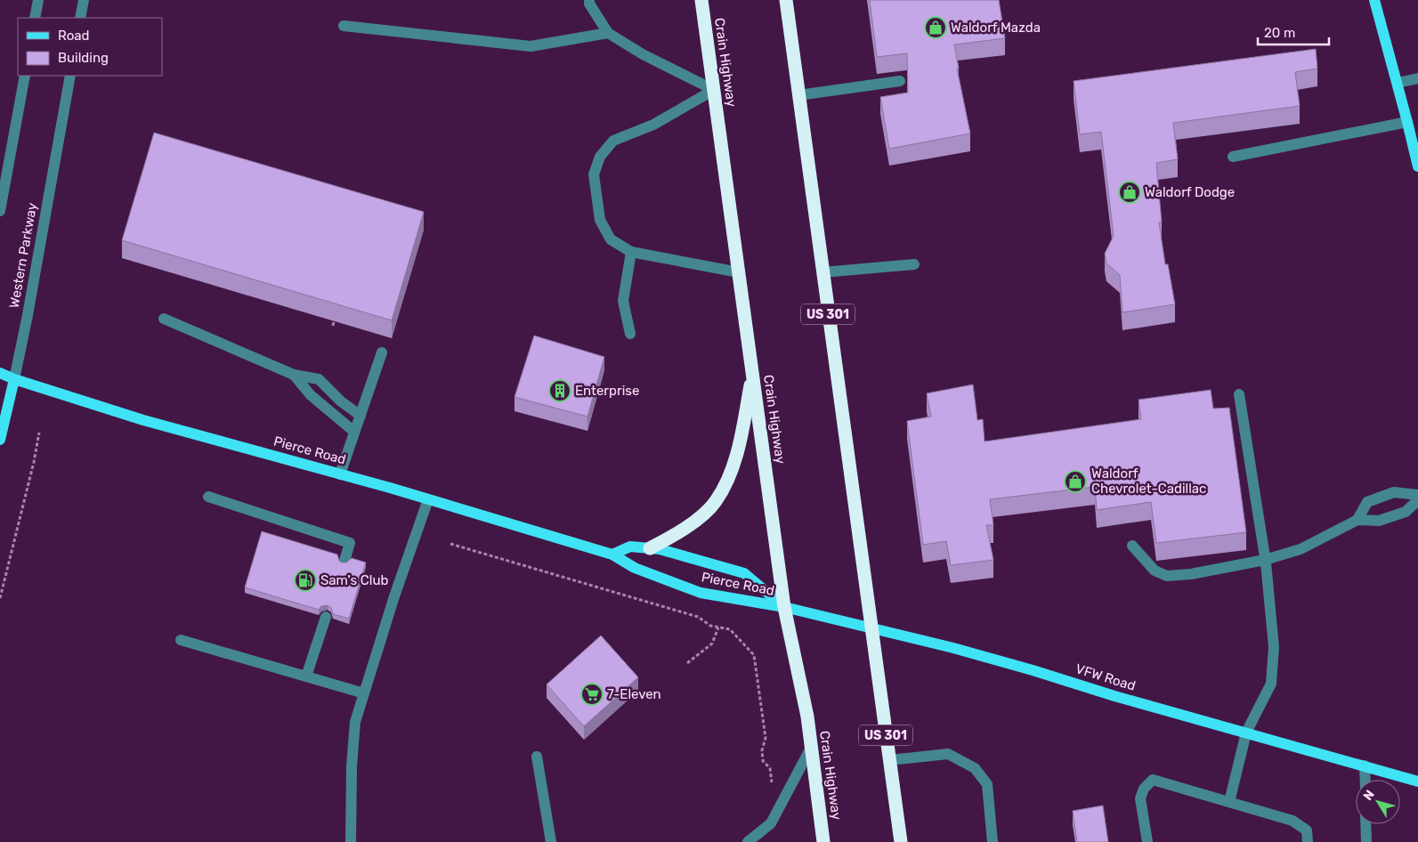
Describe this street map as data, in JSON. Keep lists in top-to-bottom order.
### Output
{
  "streets": {
    "highway": ["Crain Highway", "US 301"],
    "main road": ["Western Parkway", "Pierce Road", "VFW Road"]
  },
  "crossings": [
    ["Crain Highway", "Pierce Road"],
    ["Crain Highway", "VFW Road"],
    ["Western Parkway", "Pierce Road"],
    ["US 301", "VFW Road"],
    ["Pierce Road", "VFW Road"]
  ],
  "places": {
    "shop": ["Waldorf Mazda", "Waldorf Dodge", "Waldorf Chevrolet-Cadillac"],
    "building": ["Enterprise"],
    "fuel station": ["Sam's Club"],
    "supermarket": ["7-Eleven"]
  },
  "legend": ["Road", "Building"],
  "scale_bar": "20 m",
  "north": "top left"
}
